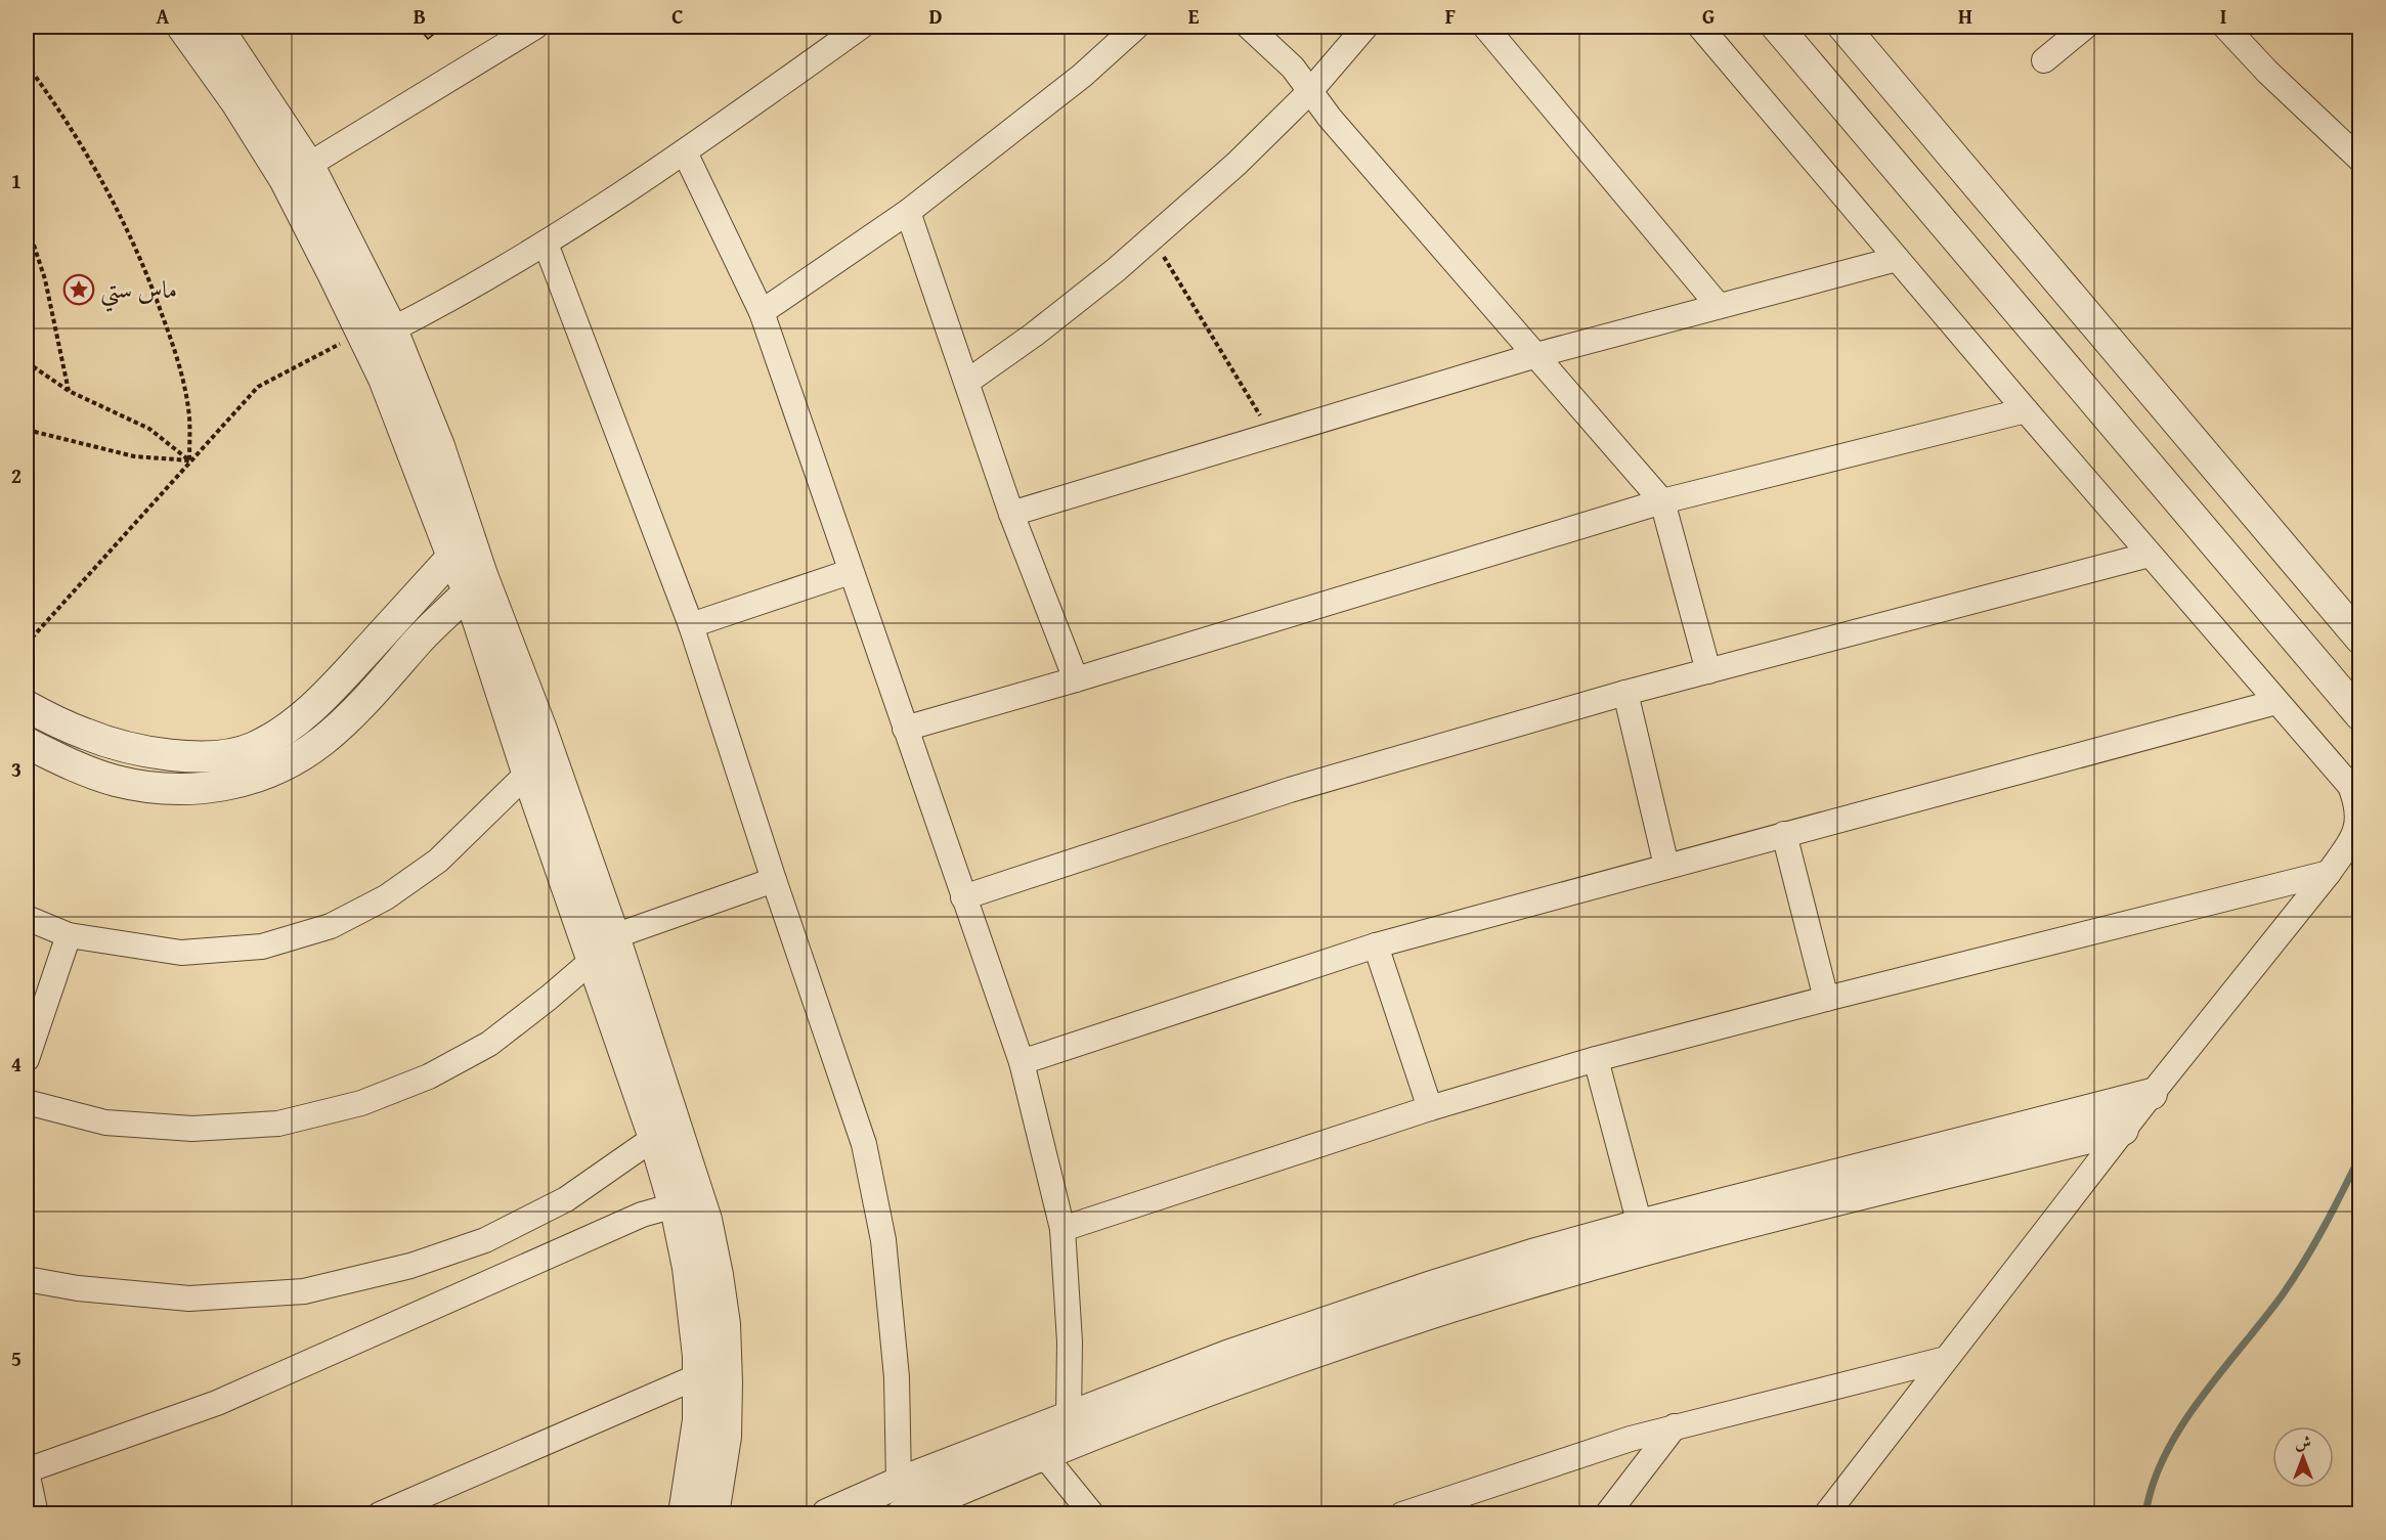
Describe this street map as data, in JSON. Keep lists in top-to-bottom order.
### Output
{
  "places": {
    "place": ["ماس ستي"]
  },
  "north": "top",
  "grid": {
    "columns": [
      "A",
      "B",
      "C",
      "D",
      "E",
      "F",
      "G",
      "H",
      "I"
    ],
    "rows": [
      "1",
      "2",
      "3",
      "4",
      "5"
    ]
  }
}
